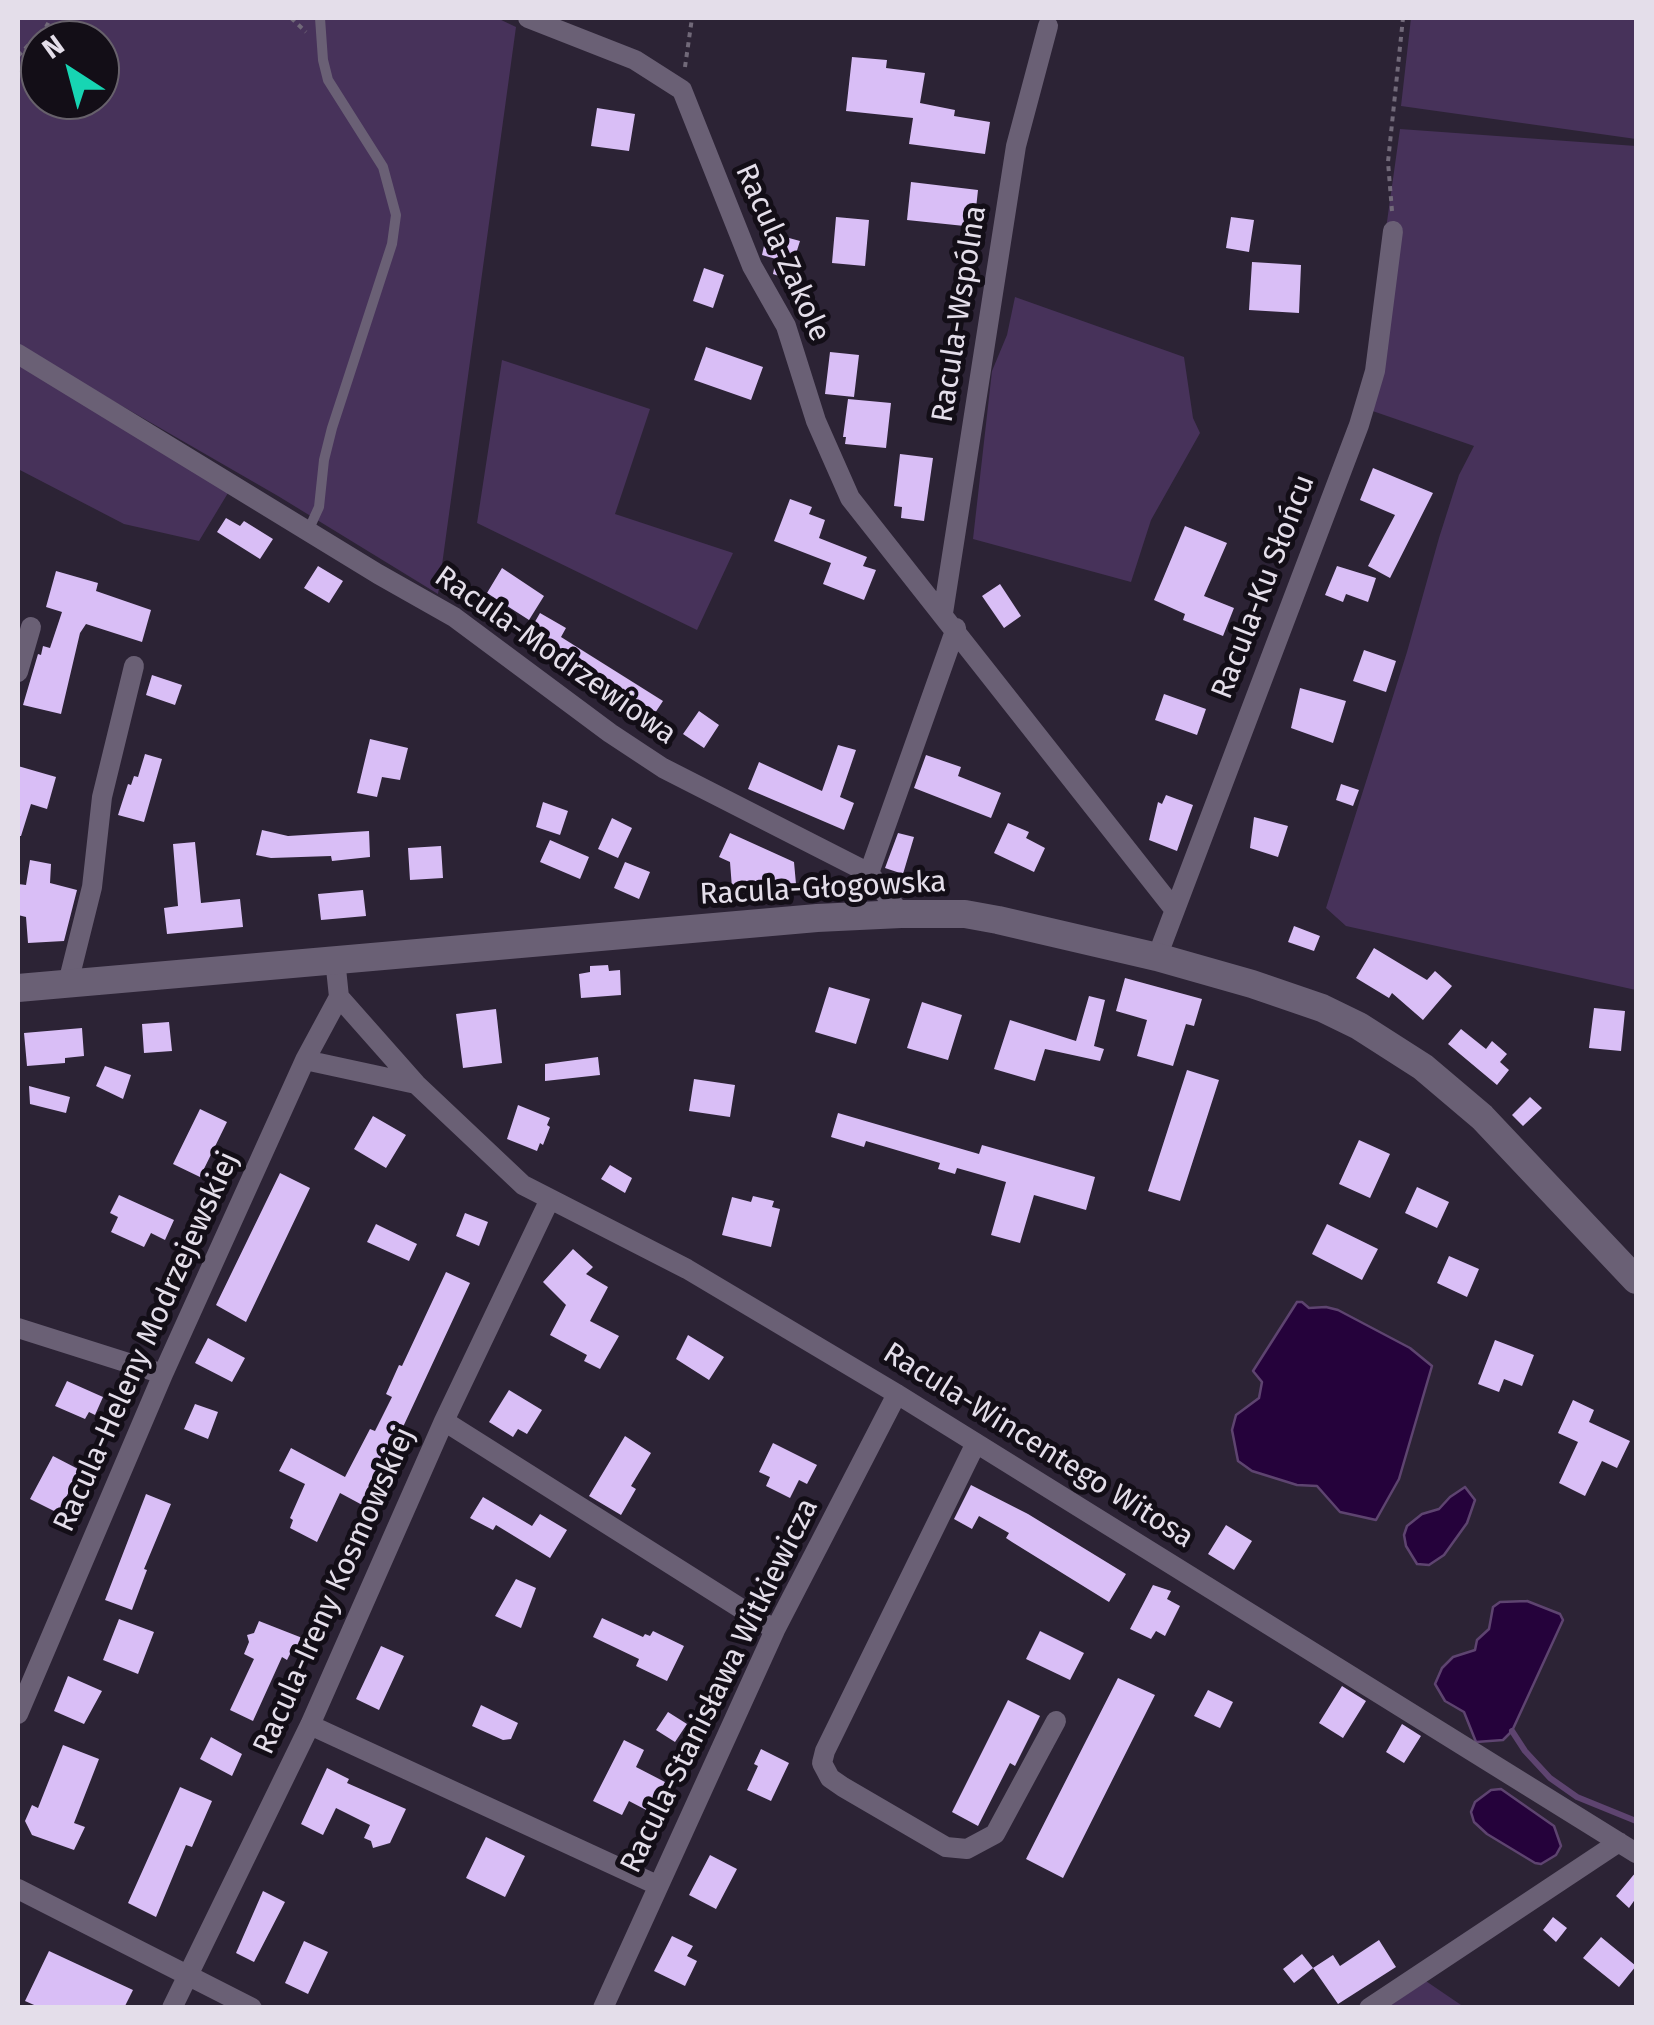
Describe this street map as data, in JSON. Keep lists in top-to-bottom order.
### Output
{
  "streets": {
    "street": [
      "Racula-Zakole",
      "Racula-Wspólna",
      "Racula-Ku Słońcu",
      "Racula-Modrzewiowa",
      "Racula-Głogowska",
      "Racula-Heleny Modrzejewskiej",
      "Racula-Wincentego Witosa",
      "Racula-Ireny Kosmowskiej",
      "Racula-Stanisława Witkiewicza"
    ]
  },
  "crossings": [
    ["Racula-Zakole", "Racula-Wspólna"],
    ["Racula-Zakole", "Racula-Ku Słońcu"],
    ["Racula-Ku Słońcu", "Racula-Głogowska"],
    ["Racula-Modrzewiowa", "Racula-Głogowska"],
    ["Racula-Heleny Modrzejewskiej", "Racula-Wincentego Witosa"],
    ["Racula-Wincentego Witosa", "Racula-Ireny Kosmowskiej"],
    ["Racula-Wincentego Witosa", "Racula-Stanisława Witkiewicza"]
  ],
  "north": "top left"
}
